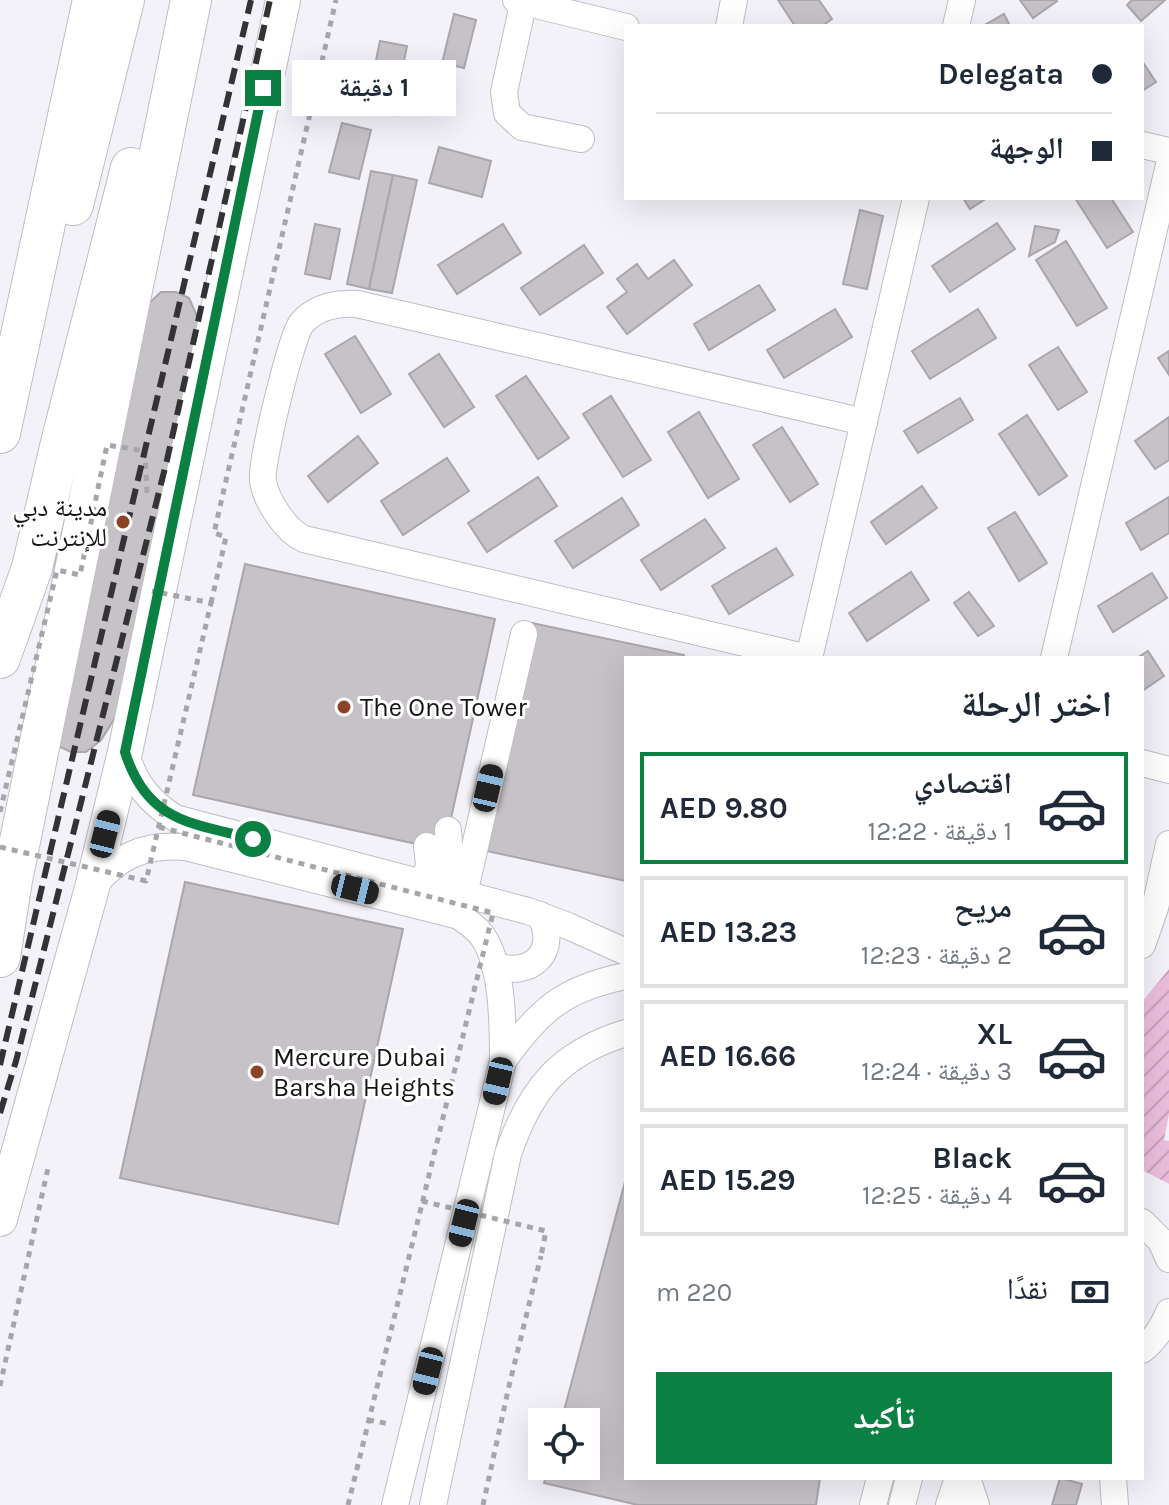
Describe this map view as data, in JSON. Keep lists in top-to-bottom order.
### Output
{
  "places": ["مدينة دبي للإنترنت", "The One Tower", "Mercure Dubai Barsha Heights"],
  "page": {
    "banner": ["Delegata", "الوجهة"],
    "bubble": "1 دقيقة",
    "heading": "اختر الرحلة",
    "list": [
      {
        "name": "اقتصادي",
        "note": "1 دقيقة · 12:22",
        "value": "AED 9.80"
      },
      {
        "name": "مريح",
        "note": "2 دقيقة · 12:23",
        "value": "AED 13.23"
      },
      {
        "name": "XL",
        "note": "3 دقيقة · 12:24",
        "value": "AED 16.66"
      },
      {
        "name": "Black",
        "note": "4 دقيقة · 12:25",
        "value": "AED 15.29"
      }
    ],
    "pay": ["نقدًا", "220 m"],
    "buttons": "تأكيد"
  }
}
